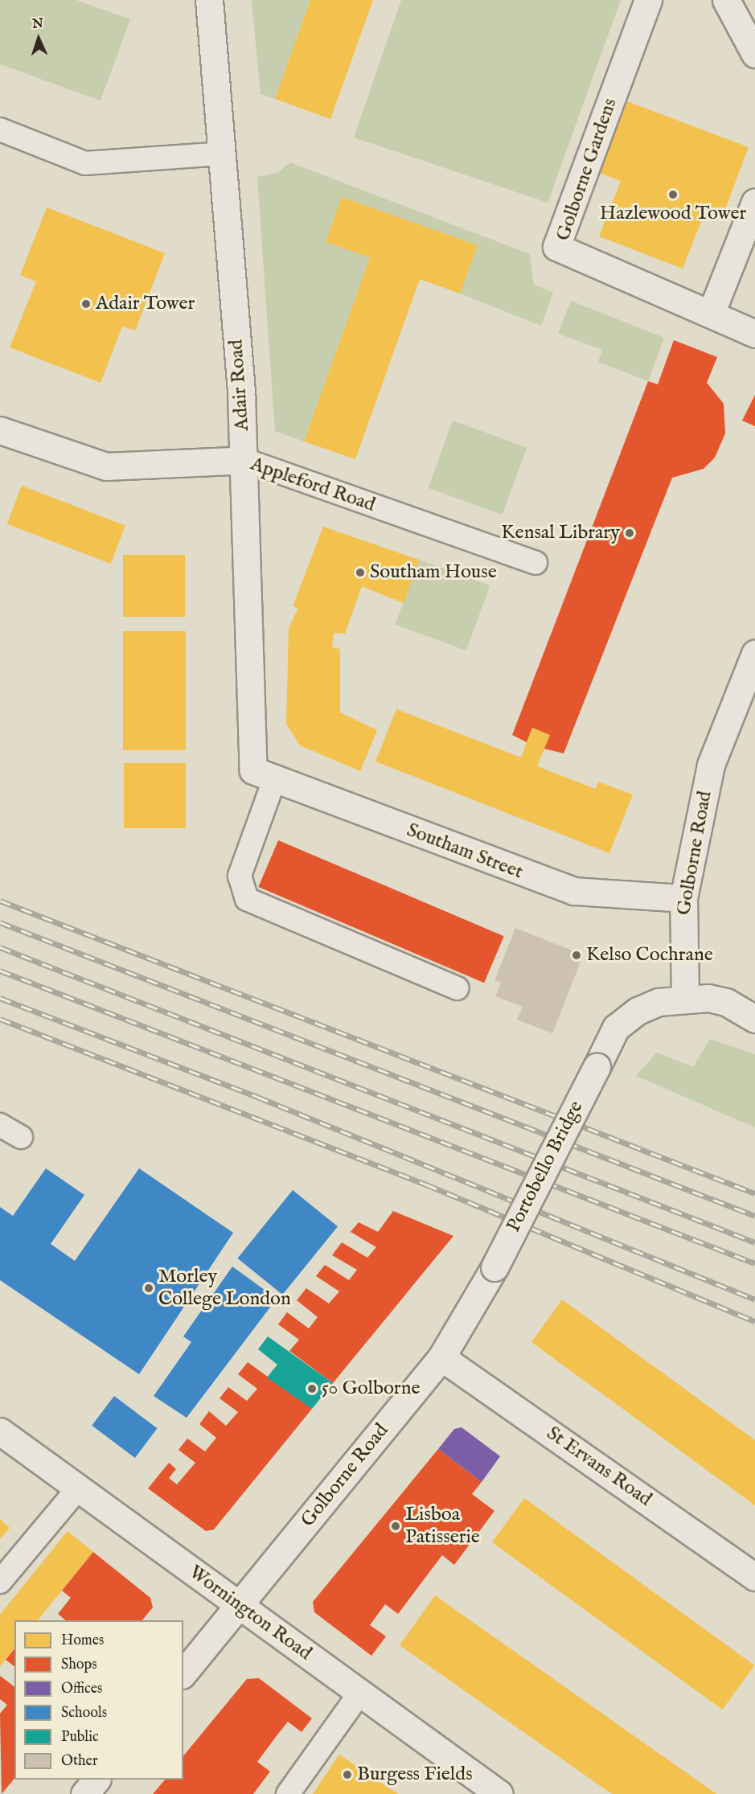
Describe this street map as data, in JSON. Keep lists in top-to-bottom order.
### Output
{
  "streets": {
    "street": [
      "Golborne Gardens",
      "Adair Road",
      "Appleford Road",
      "Southam Street",
      "Golborne Road",
      "Portobello Bridge",
      "St Ervans Road",
      "Wornington Road"
    ]
  },
  "crossings": [
    ["Adair Road", "Appleford Road"],
    ["Adair Road", "Southam Street"],
    ["Southam Street", "Golborne Road"],
    ["Golborne Road", "Portobello Bridge"],
    ["Golborne Road", "St Ervans Road"],
    ["Golborne Road", "Wornington Road"]
  ],
  "places": [
    "Hazlewood Tower",
    "Adair Tower",
    "Kensal Library",
    "Southam House",
    "Kelso Cochrane",
    "Morley College London",
    "50 Golborne",
    "Lisboa Patisserie",
    "Burgess Fields"
  ],
  "legend": [
    "Homes",
    "Shops",
    "Offices",
    "Schools",
    "Public",
    "Other"
  ],
  "north": "top"
}
